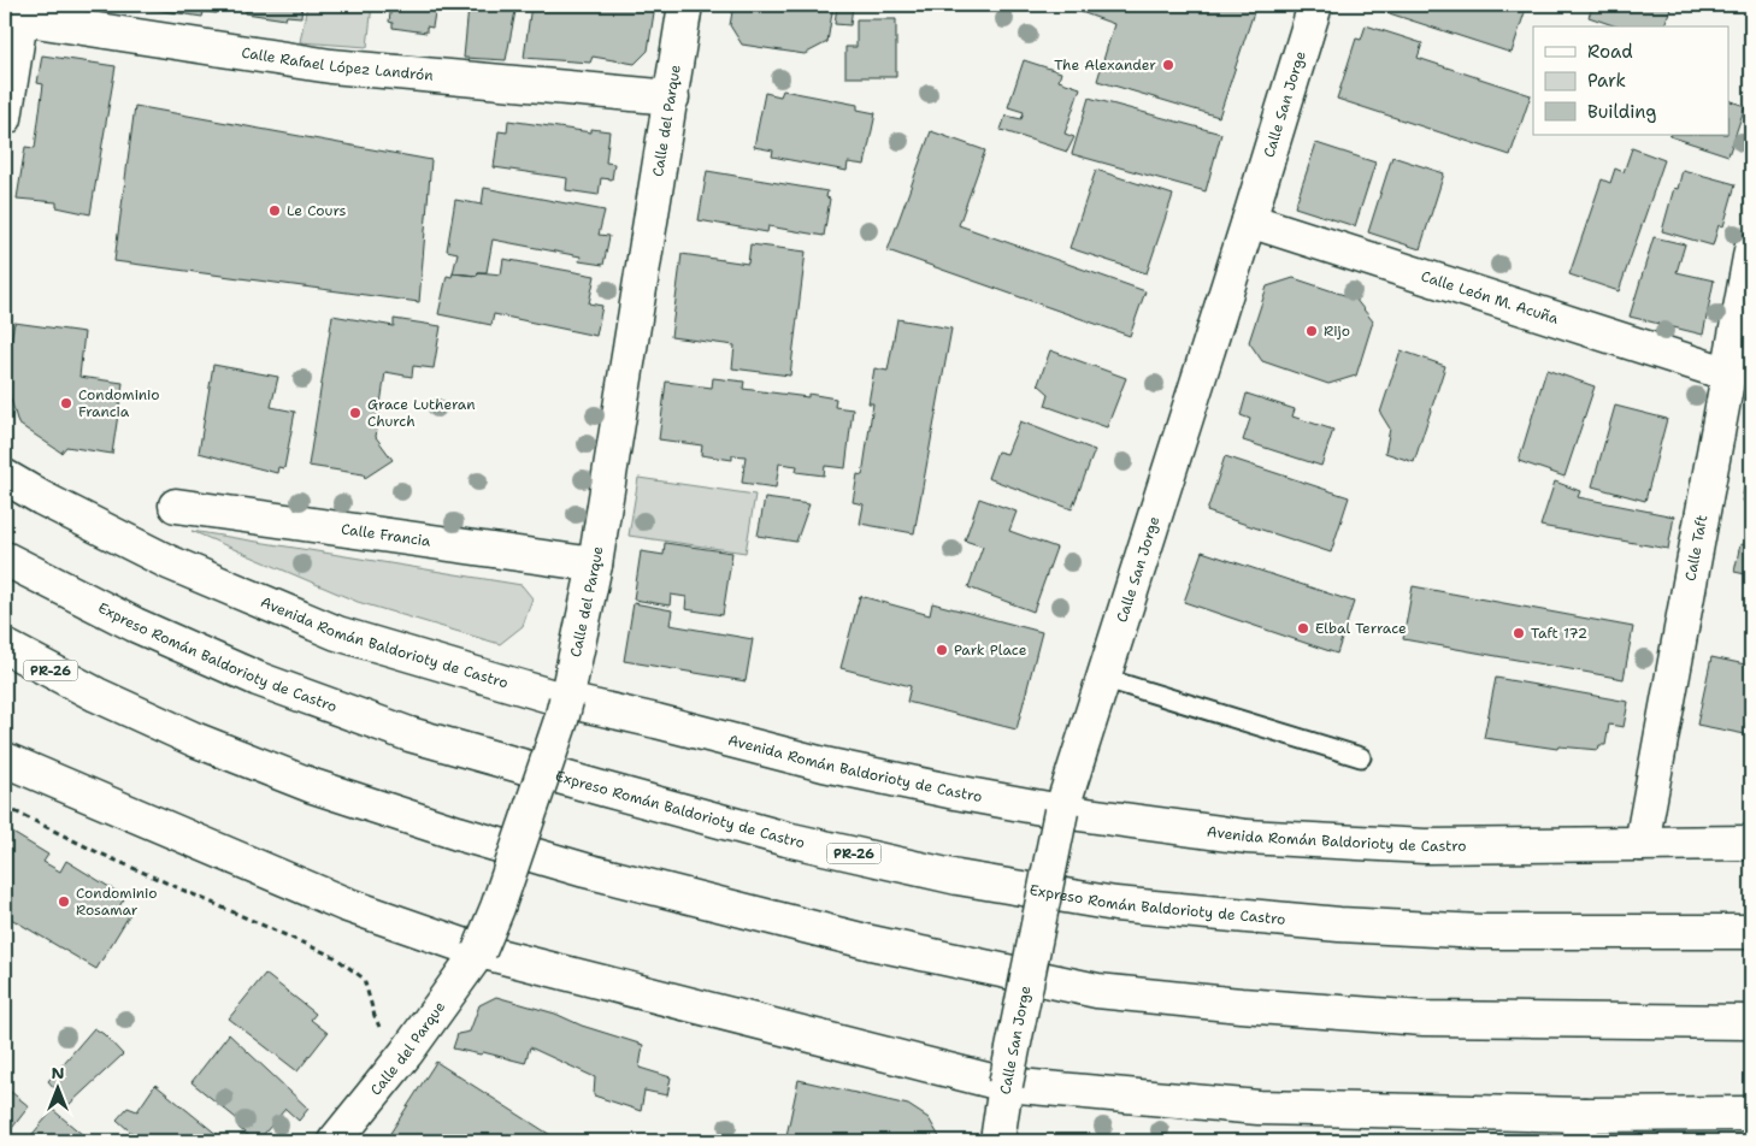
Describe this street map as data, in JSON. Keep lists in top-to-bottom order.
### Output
{
  "streets": {
    "main road": [
      "Calle Rafael López Landrón",
      "Calle San Jorge",
      "Calle del Parque",
      "Calle León M. Acuña",
      "Calle Francia",
      "Calle Taft",
      "Avenida Román Baldorioty de Castro",
      "Expreso Román Baldorioty de Castro",
      "PR-26"
    ]
  },
  "crossings": [
    ["Calle Rafael López Landrón", "Calle del Parque"],
    ["Calle San Jorge", "Calle León M. Acuña"],
    ["Calle San Jorge", "Avenida Román Baldorioty de Castro"],
    ["Calle del Parque", "Calle Francia"],
    ["Calle del Parque", "Avenida Román Baldorioty de Castro"],
    ["Calle León M. Acuña", "Calle Taft"],
    ["Calle Taft", "Avenida Román Baldorioty de Castro"]
  ],
  "places": [
    "The Alexander",
    "Le Cours",
    "Rijo",
    "Condominio Francia",
    "Grace Lutheran Church",
    "Elbal Terrace",
    "Taft 172",
    "Park Place",
    "Condominio Rosamar"
  ],
  "legend": ["Road", "Park", "Building"],
  "north": "top"
}
